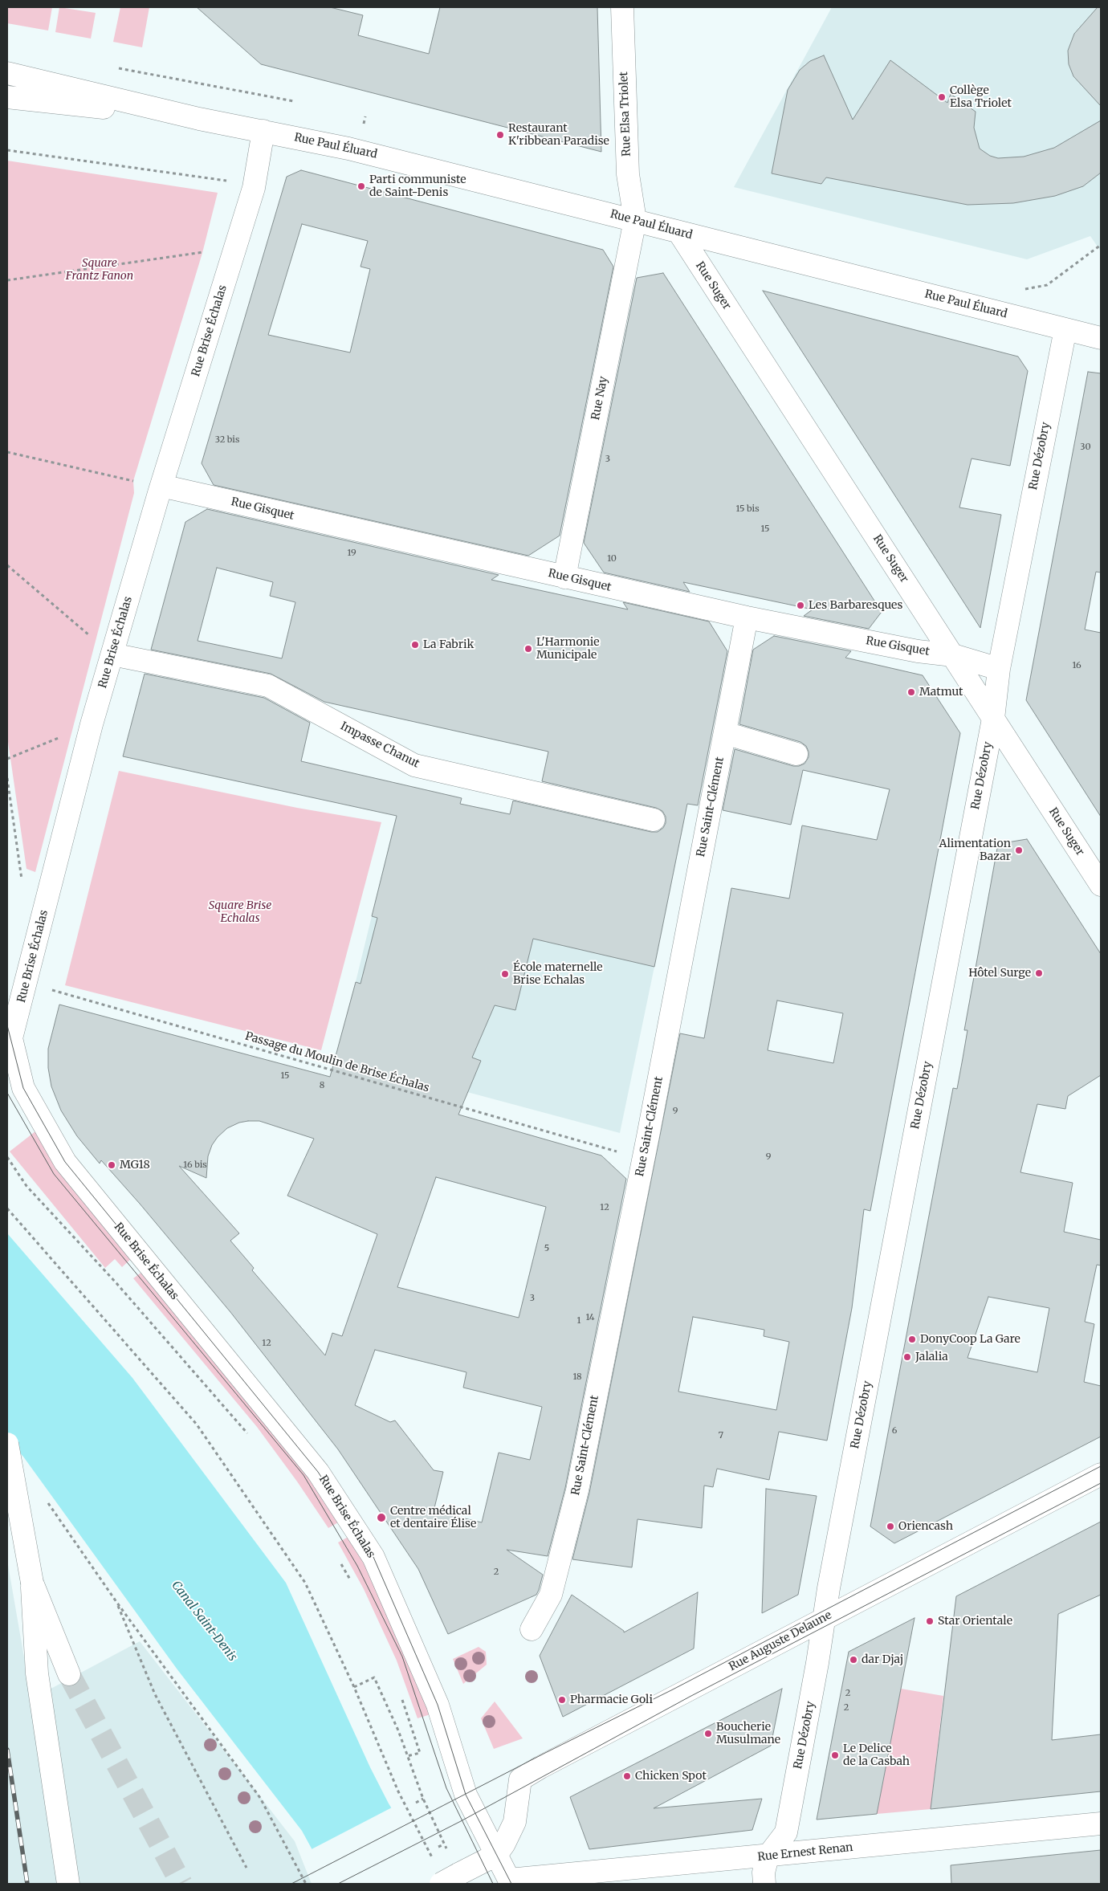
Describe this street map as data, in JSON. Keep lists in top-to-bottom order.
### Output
{
  "streets": {
    "street": [
      "Rue Elsa Triolet",
      "Rue Paul Éluard",
      "Rue Suger",
      "Rue Brise Échalas",
      "Rue Nay",
      "Rue Dézobry",
      "Rue Gisquet",
      "Impasse Chanut",
      "Rue Saint-Clément",
      "Rue Auguste Delaune",
      "Rue Ernest Renan"
    ],
    "path": ["Passage du Moulin de Brise Échalas"]
  },
  "crossings": [
    ["Rue Elsa Triolet", "Rue Paul Éluard"],
    ["Rue Elsa Triolet", "Rue Nay"],
    ["Rue Paul Éluard", "Rue Suger"],
    ["Rue Paul Éluard", "Rue Brise Échalas"],
    ["Rue Paul Éluard", "Rue Nay"],
    ["Rue Paul Éluard", "Rue Dézobry"],
    ["Rue Suger", "Rue Dézobry"],
    ["Rue Suger", "Rue Gisquet"],
    ["Rue Brise Échalas", "Rue Gisquet"],
    ["Rue Brise Échalas", "Impasse Chanut"],
    ["Rue Brise Échalas", "Passage du Moulin de Brise Échalas"],
    ["Rue Brise Échalas", "Rue Auguste Delaune"],
    ["Rue Brise Échalas", "Rue Ernest Renan"],
    ["Rue Nay", "Rue Gisquet"],
    ["Rue Dézobry", "Rue Gisquet"],
    ["Rue Dézobry", "Rue Auguste Delaune"],
    ["Rue Dézobry", "Rue Ernest Renan"],
    ["Rue Gisquet", "Rue Saint-Clément"],
    ["Rue Saint-Clément", "Passage du Moulin de Brise Échalas"]
  ],
  "water": ["Canal Saint-Denis"],
  "parks": ["Square Frantz Fanon", "Square Brise Echalas"],
  "places": [
    "Collège Elsa Triolet",
    "Restaurant K'ribbean Paradise",
    "Parti communiste de Saint-Denis",
    "Les Barbaresques",
    "La Fabrik",
    "L'Harmonie Municipale",
    "Matmut",
    "Alimentation Bazar",
    "Hôtel Surge",
    "École maternelle Brise Echalas",
    "MG18",
    "DonyCoop La Gare",
    "Jalalia",
    "Centre médical et dentaire Élise",
    "Oriencash",
    "Star Orientale",
    "dar Djaj",
    "Pharmacie Goli",
    "Boucherie Musulmane",
    "Le Delice de la Casbah",
    "Chicken Spot"
  ],
  "house_numbers": [
    "32 bis",
    "30",
    "3",
    "15 bis",
    "15",
    "19",
    "10",
    "16",
    "15",
    "8",
    "9",
    "9",
    "16 bis",
    "12",
    "5",
    "3",
    "14",
    "1",
    "12",
    "18",
    "6",
    "7",
    "2",
    "2",
    "2"
  ]
}
